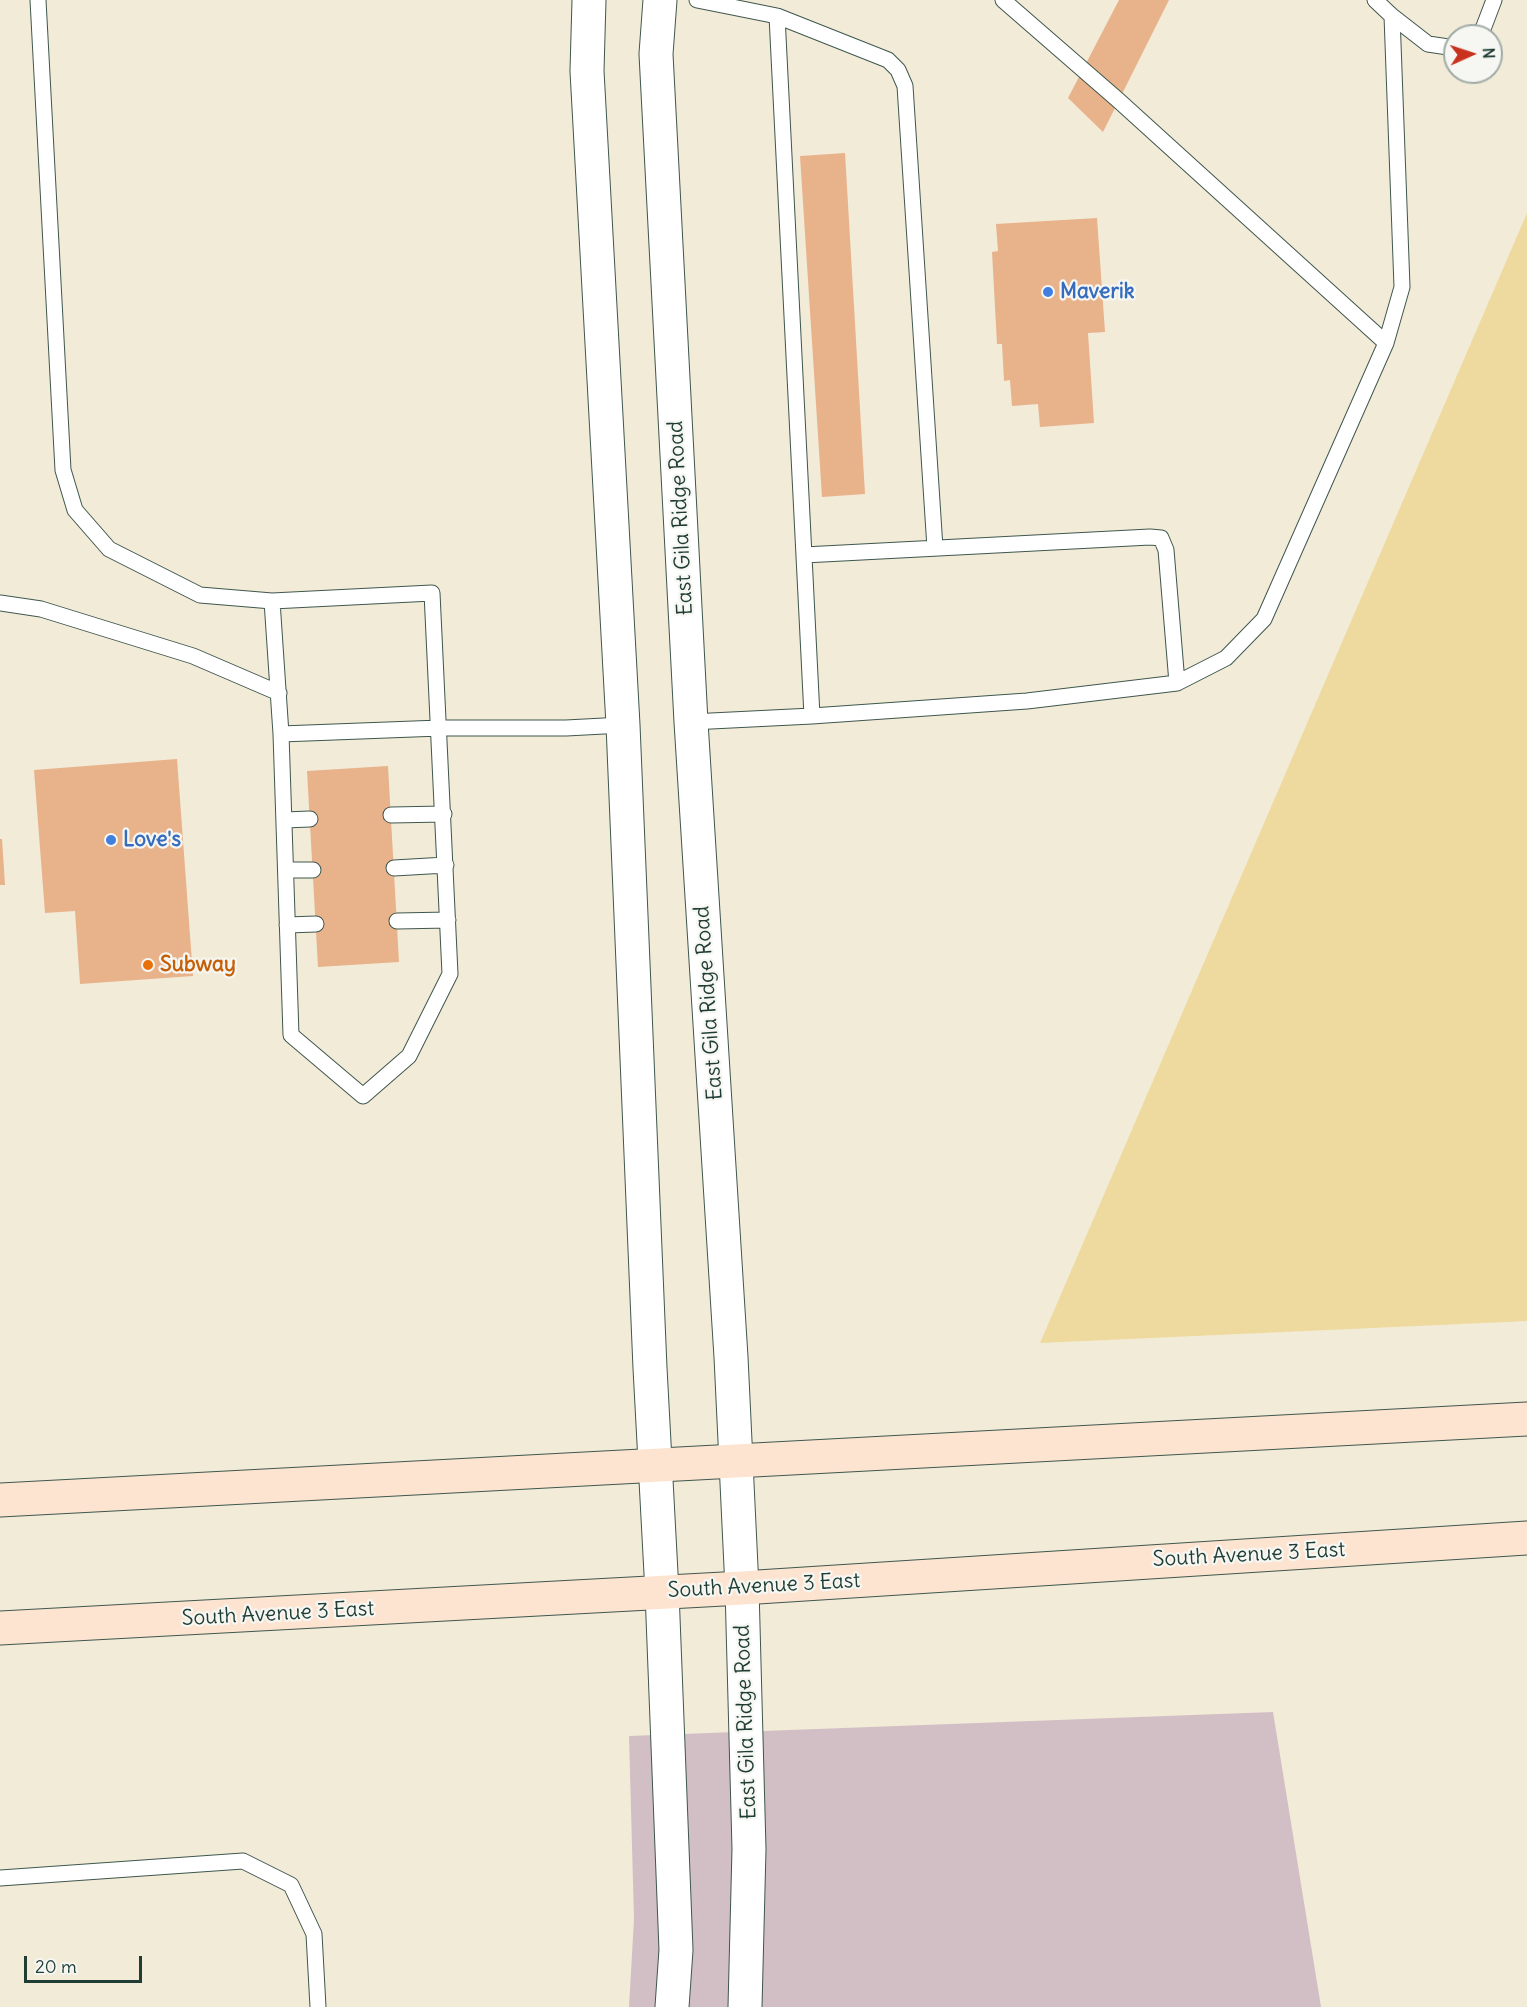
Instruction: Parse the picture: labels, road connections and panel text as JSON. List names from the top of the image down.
{
  "streets": {
    "main road": ["South Avenue 3 East"],
    "street": ["East Gila Ridge Road"]
  },
  "crossings": [
    ["East Gila Ridge Road", "South Avenue 3 East"]
  ],
  "places": ["Maverik", "Love's", "Subway"],
  "scale_bar": "20 m",
  "north": "right"
}
